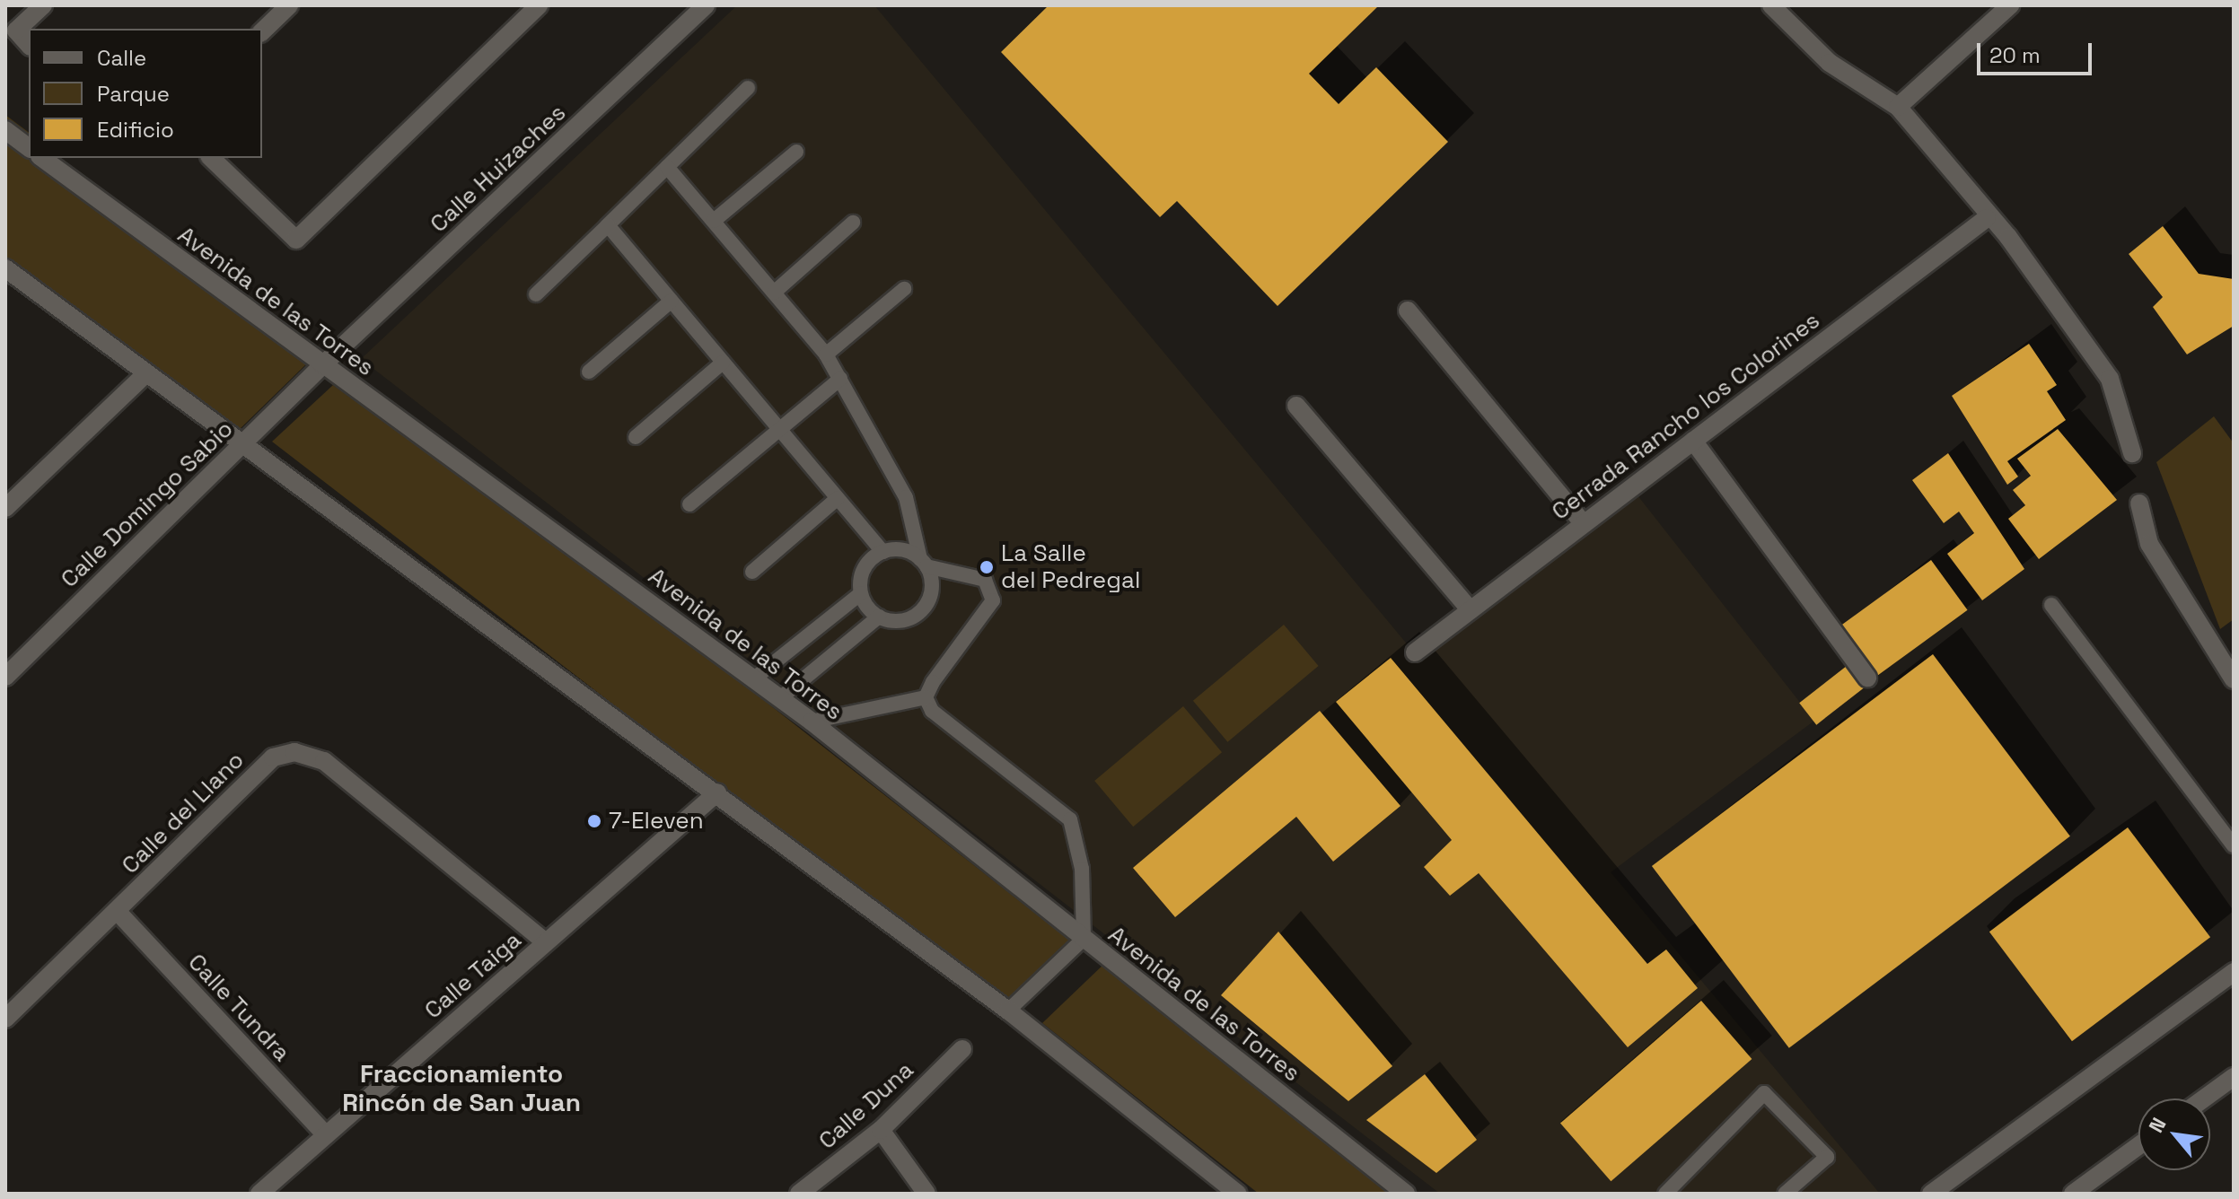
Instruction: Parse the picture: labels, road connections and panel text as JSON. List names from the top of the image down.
{
  "streets": {
    "street": [
      "Calle Huizaches",
      "Avenida de las Torres",
      "Cerrada Rancho los Colorines",
      "Calle Domingo Sabio",
      "Calle del Llano",
      "Calle Taiga",
      "Calle Tundra",
      "Calle Duna"
    ]
  },
  "crossings": [
    ["Calle Huizaches", "Avenida de las Torres"],
    ["Calle Huizaches", "Calle Domingo Sabio"],
    ["Avenida de las Torres", "Calle Domingo Sabio"],
    ["Calle del Llano", "Calle Taiga"],
    ["Calle del Llano", "Calle Tundra"],
    ["Calle Taiga", "Calle Tundra"]
  ],
  "districts": ["Fraccionamiento Rincón de San Juan"],
  "places": ["La Salle del Pedregal", "7-Eleven"],
  "legend": ["Calle", "Parque", "Edificio"],
  "scale_bar": "20 m",
  "north": "top left"
}
